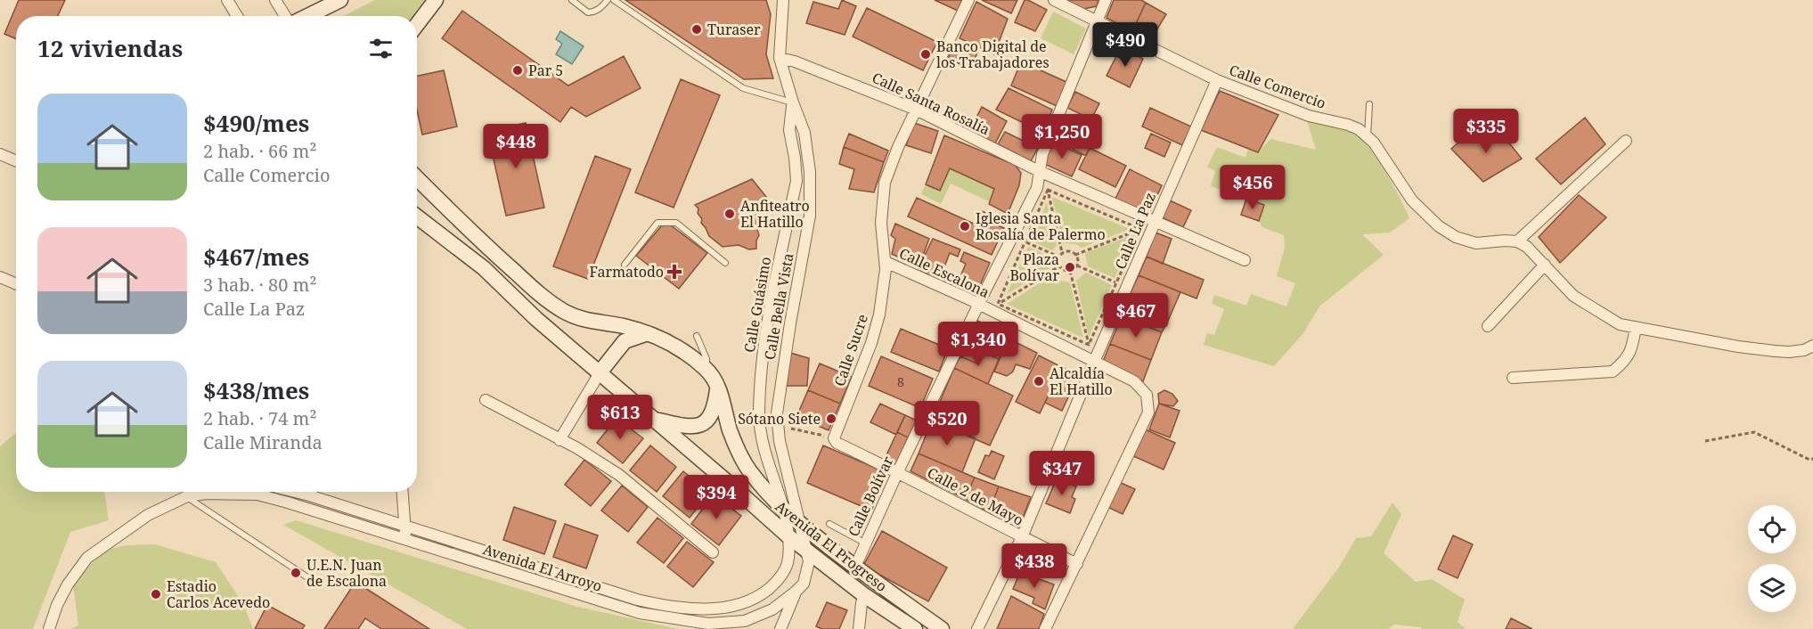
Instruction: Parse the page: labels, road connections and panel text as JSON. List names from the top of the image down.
{
  "streets": {
    "street": [
      "Calle Comercio",
      "Calle Santa Rosalía",
      "Calle La Paz",
      "Calle Escalona",
      "Calle Guásimo",
      "Calle Bella Vista",
      "Calle Sucre",
      "Calle Bolívar",
      "Calle 2 de Mayo",
      "Avenida El Progreso",
      "Avenida El Arroyo"
    ]
  },
  "crossings": [
    ["Calle Comercio", "Calle La Paz"],
    ["Calle Comercio", "Calle Bolívar"],
    ["Calle Santa Rosalía", "Calle La Paz"],
    ["Calle Santa Rosalía", "Calle Bella Vista"],
    ["Calle Santa Rosalía", "Calle Sucre"],
    ["Calle Santa Rosalía", "Calle Bolívar"],
    ["Calle La Paz", "Calle Escalona"],
    ["Calle La Paz", "Calle 2 de Mayo"],
    ["Calle Escalona", "Calle Sucre"],
    ["Calle Escalona", "Calle Bolívar"],
    ["Calle Escalona", "Calle 2 de Mayo"],
    ["Calle Guásimo", "Calle Bella Vista"],
    ["Calle Guásimo", "Avenida El Progreso"],
    ["Calle Guásimo", "Avenida El Arroyo"],
    ["Calle Bella Vista", "Avenida El Progreso"],
    ["Calle Bella Vista", "Avenida El Arroyo"],
    ["Calle Sucre", "Calle 2 de Mayo"],
    ["Calle Bolívar", "Calle 2 de Mayo"],
    ["Calle Bolívar", "Avenida El Progreso"],
    ["Avenida El Progreso", "Avenida El Arroyo"]
  ],
  "places": {
    "other": [
      "Turaser",
      "Banco Digital de los Trabajadores",
      "Par 5",
      "Anfiteatro El Hatillo",
      "Iglesia Santa Rosalía de Palermo",
      "Plaza Bolívar",
      "Alcaldía El Hatillo",
      "Sótano Siete",
      "U.E.N. Juan de Escalona",
      "Estadio Carlos Acevedo"
    ],
    "health": ["Farmatodo"]
  },
  "house_numbers": ["8"],
  "page": {
    "heading": "12 viviendas",
    "price": [
      "$490",
      "$335",
      "$1,250",
      "$448",
      "$456",
      "$467",
      "$1,340",
      "$613",
      "$520",
      "$347",
      "$394",
      "$438"
    ],
    "list": [
      {
        "name": "$490/mes",
        "note": "2 hab. · 66 m² · Calle Comercio"
      },
      {
        "name": "$467/mes",
        "note": "3 hab. · 80 m² · Calle La Paz"
      },
      {
        "name": "$438/mes",
        "note": "2 hab. · 74 m² · Calle Miranda"
      }
    ]
  }
}
